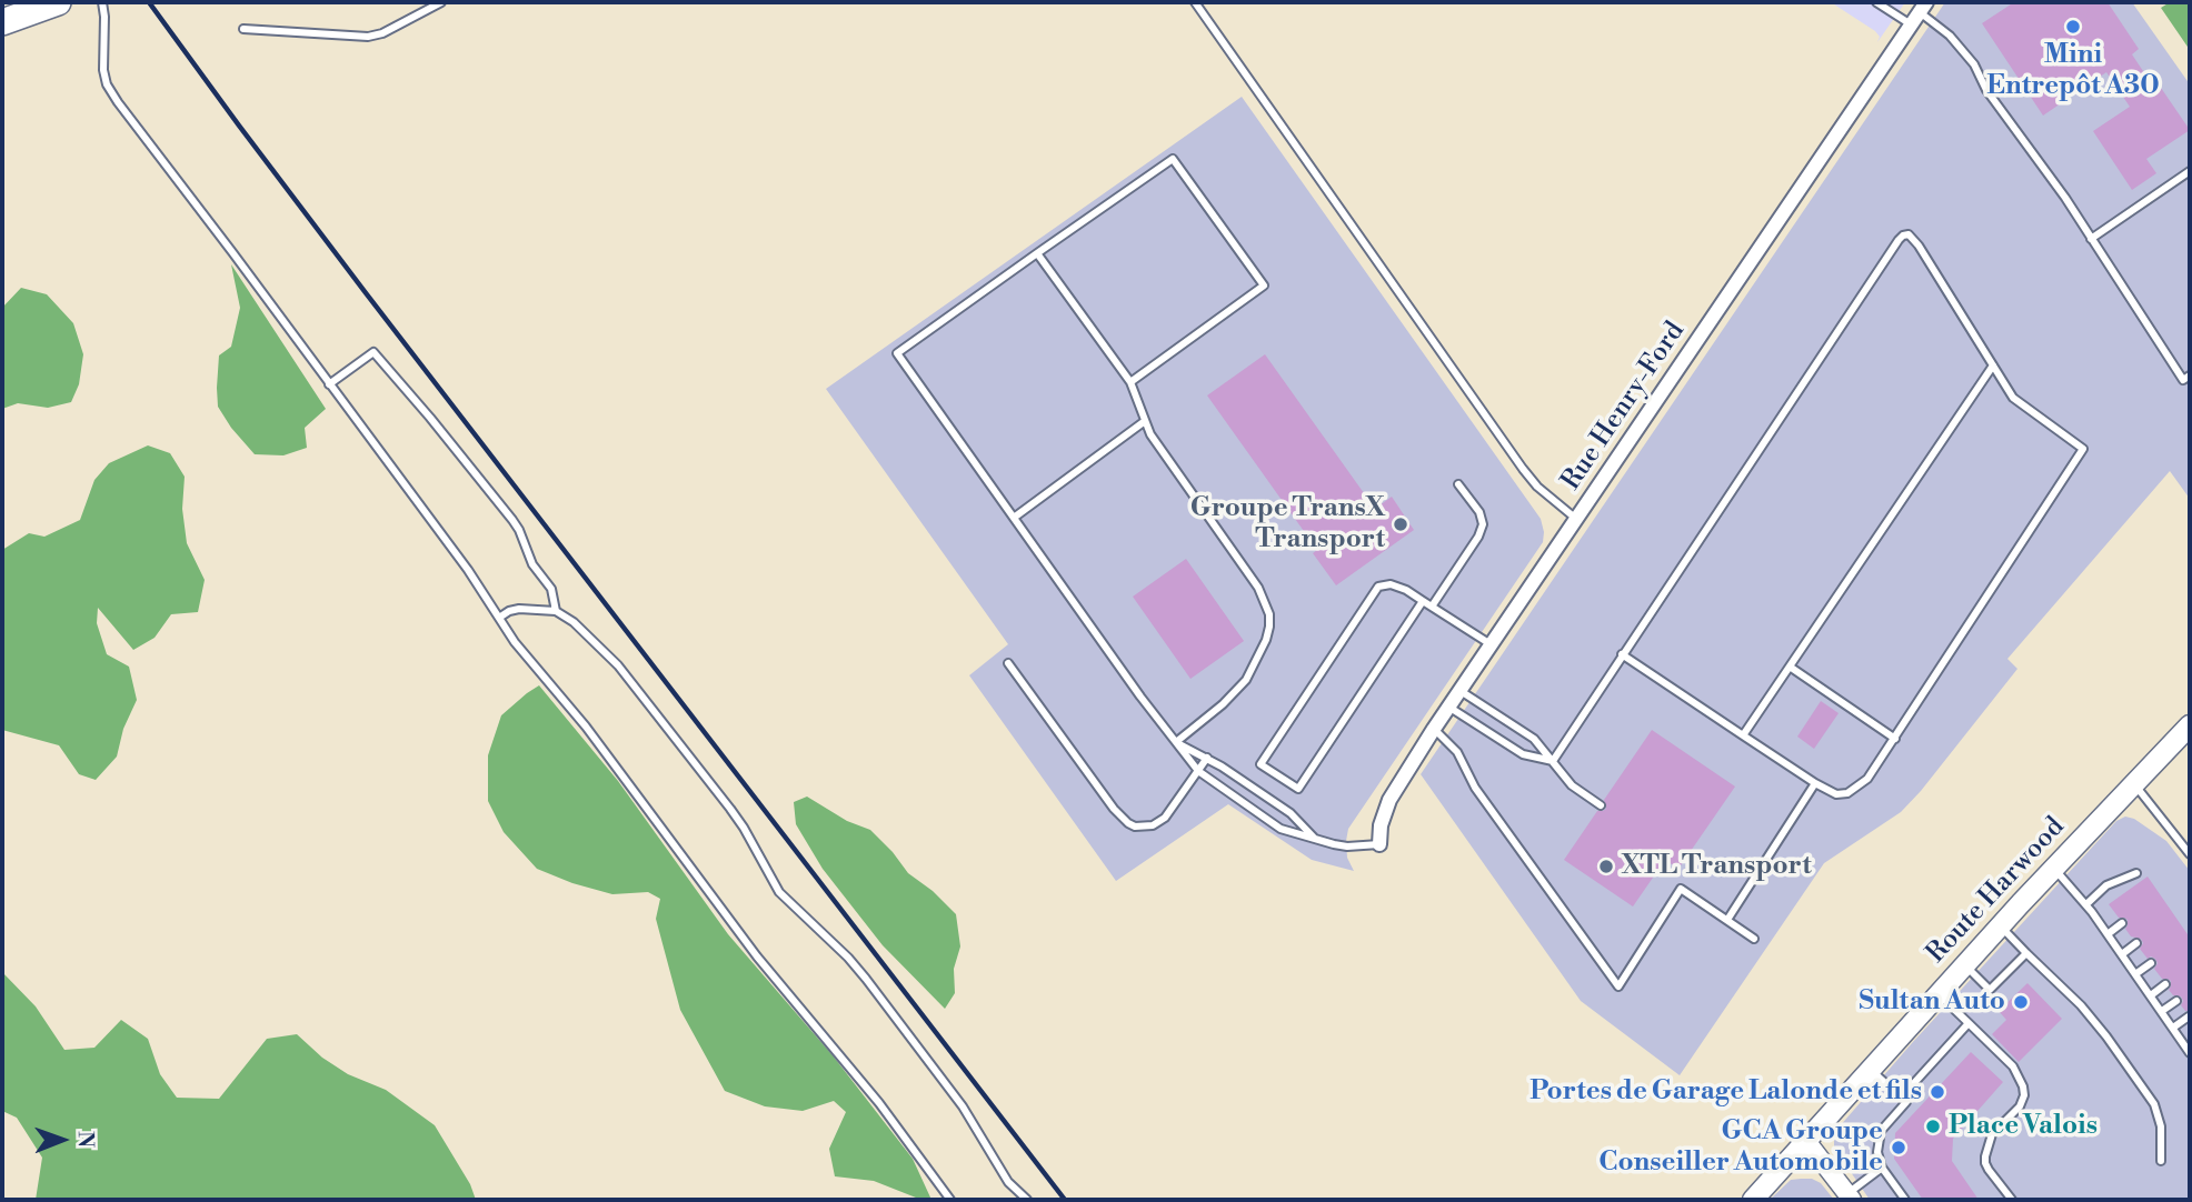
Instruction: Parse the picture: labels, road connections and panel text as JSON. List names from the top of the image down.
{
  "streets": {
    "main road": ["Route Harwood"],
    "street": ["Rue Henry-Ford"]
  },
  "places": [
    "Mini Entrepôt A30",
    "Groupe TransX Transport",
    "XTL Transport",
    "Sultan Auto",
    "Portes de Garage Lalonde et fils",
    "Place Valois",
    "GCA Groupe Conseiller Automobile"
  ],
  "north": "right"
}
